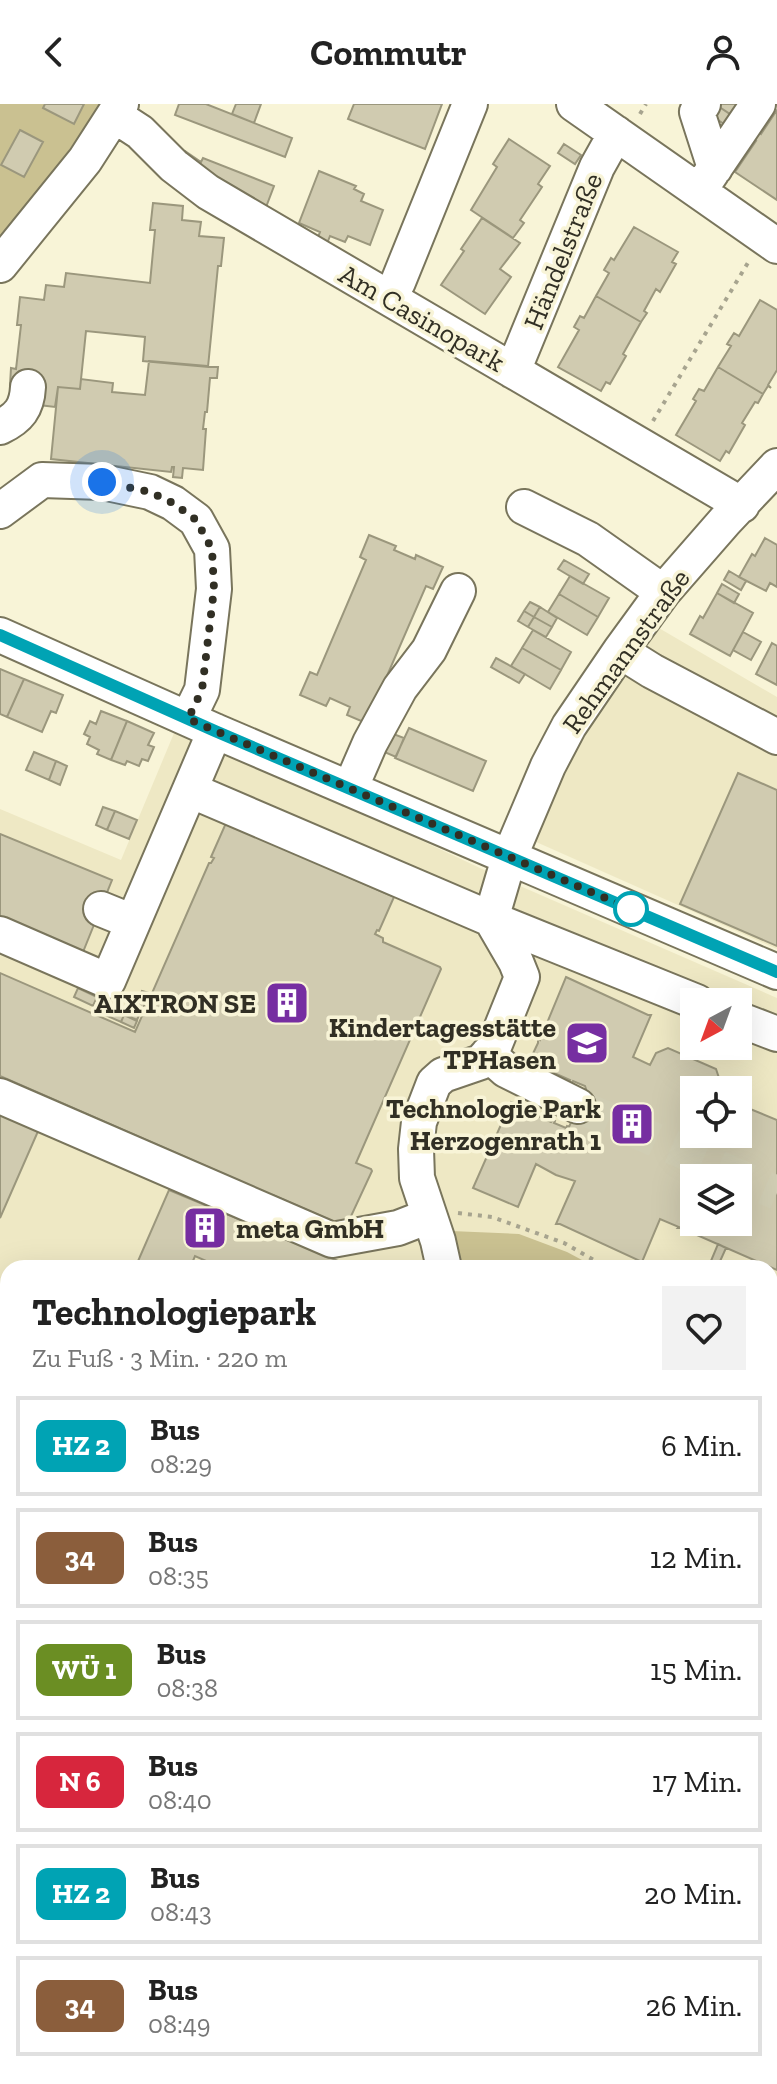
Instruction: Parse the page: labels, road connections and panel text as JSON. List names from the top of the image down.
{
  "streets": {
    "street": ["Händelstraße", "Am Casinopark", "Rehmannstraße"]
  },
  "crossings": [
    ["Händelstraße", "Am Casinopark"],
    ["Am Casinopark", "Rehmannstraße"]
  ],
  "places": {
    "building": ["AIXTRON SE", "Technologie Park Herzogenrath 1", "meta GmbH"],
    "school or university": ["Kindertagesstätte TPHasen"]
  },
  "north": "bottom left",
  "page": {
    "header": "Commutr",
    "heading": ["Technologiepark", "Zu Fuß · 3 Min. · 220 m"],
    "list": [
      {
        "mark": "HZ 2",
        "name": "Bus",
        "note": "08:29",
        "value": "6 Min."
      },
      {
        "mark": "34",
        "name": "Bus",
        "note": "08:35",
        "value": "12 Min."
      },
      {
        "mark": "WÜ 1",
        "name": "Bus",
        "note": "08:38",
        "value": "15 Min."
      },
      {
        "mark": "N 6",
        "name": "Bus",
        "note": "08:40",
        "value": "17 Min."
      },
      {
        "mark": "HZ 2",
        "name": "Bus",
        "note": "08:43",
        "value": "20 Min."
      },
      {
        "mark": "34",
        "name": "Bus",
        "note": "08:49",
        "value": "26 Min."
      }
    ]
  }
}
